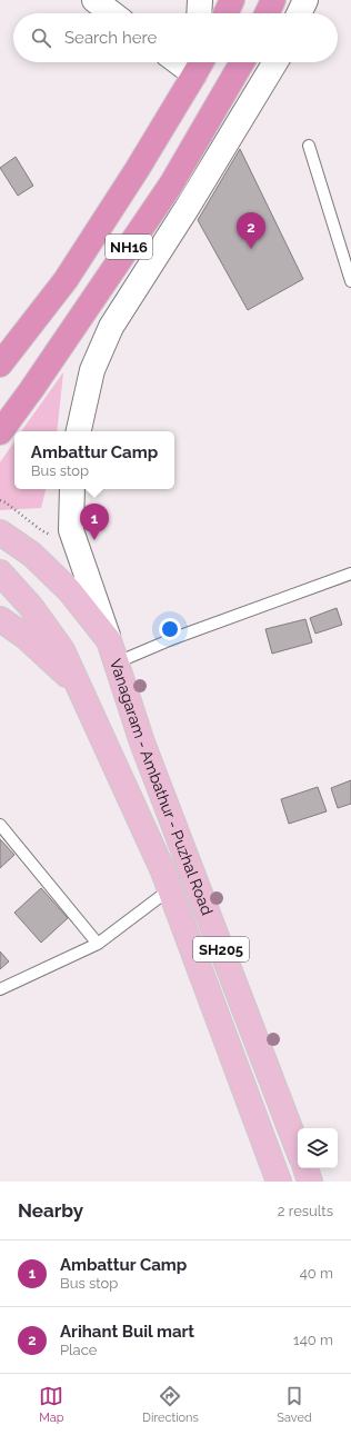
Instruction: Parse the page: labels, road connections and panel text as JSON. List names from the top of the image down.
{
  "streets": {
    "highway": ["NH16"],
    "main road": ["Vanagaram - Ambathur - Puzhal Road", "SH205"]
  },
  "page": {
    "search": "Search here",
    "pins": ["2", "1"],
    "popup": ["Ambattur Camp", "Bus stop"],
    "heading": ["Nearby", "2 results"],
    "list": [
      {
        "mark": "1",
        "name": "Ambattur Camp",
        "note": "Bus stop",
        "value": "40 m"
      },
      {
        "mark": "2",
        "name": "Arihant Buil mart",
        "note": "Place",
        "value": "140 m"
      }
    ],
    "nav": ["Map", "Directions", "Saved"]
  }
}
